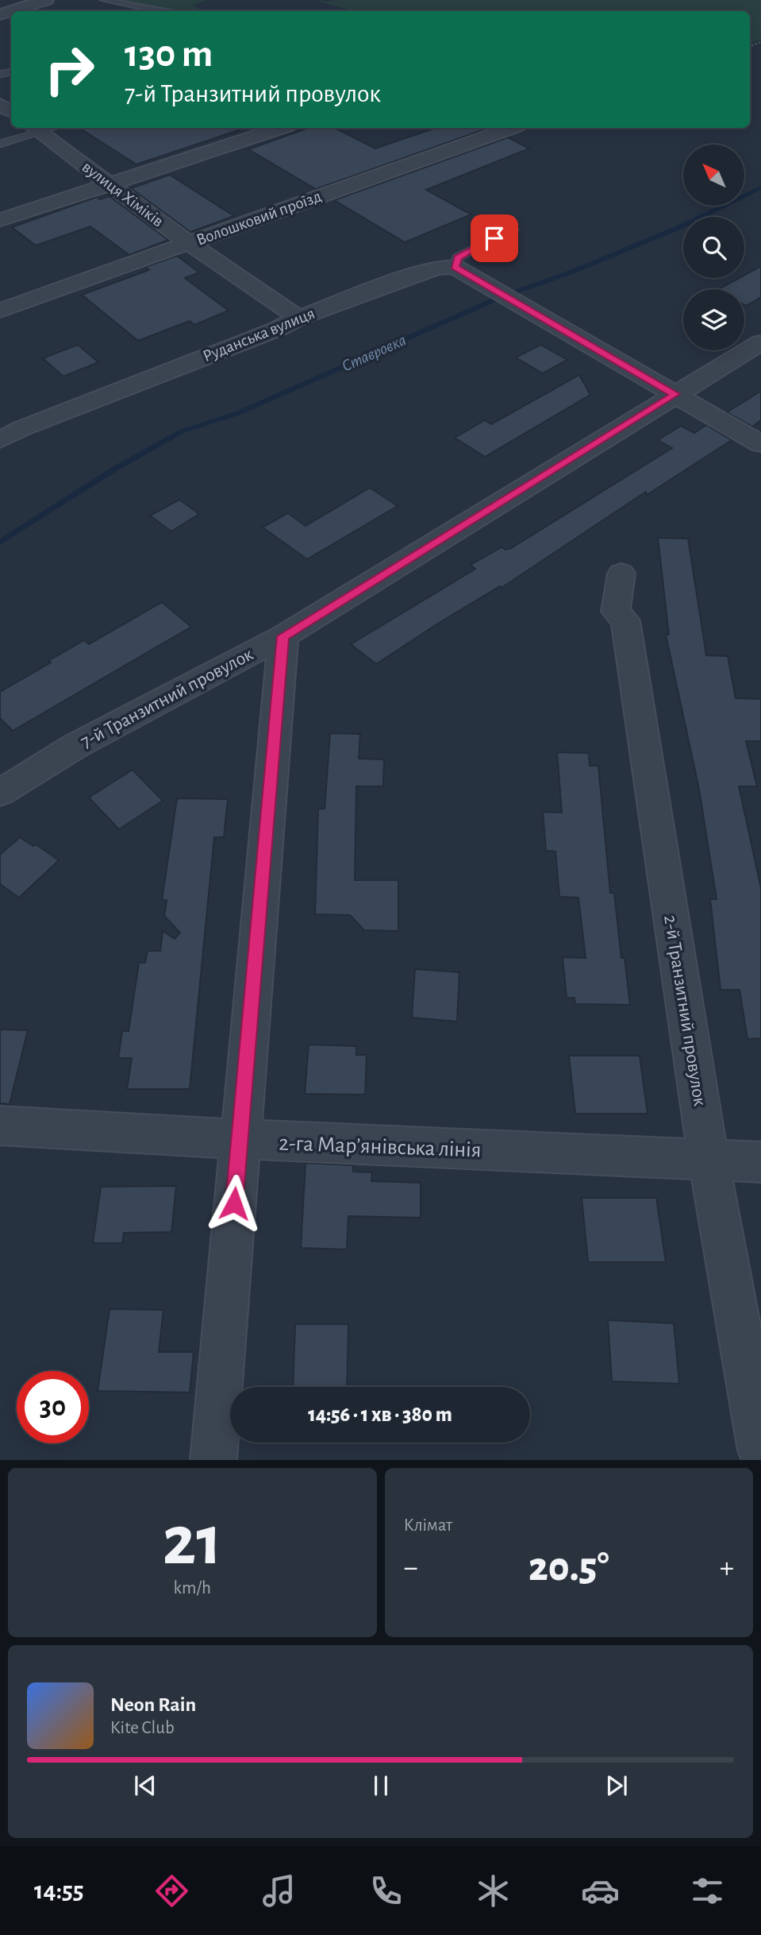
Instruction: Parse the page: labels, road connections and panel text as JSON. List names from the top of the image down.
{
  "streets": {
    "street": [
      "вулиця Хіміків",
      "Волошковий проїзд",
      "Руданська вулиця",
      "7-й Транзитний провулок",
      "2-й Транзитний провулок",
      "2-га Марʼянівська лінія"
    ]
  },
  "crossings": [
    ["вулиця Хіміків", "Волошковий проїзд"],
    ["вулиця Хіміків", "Руданська вулиця"],
    ["2-й Транзитний провулок", "2-га Марʼянівська лінія"]
  ],
  "water": ["Ставровка"],
  "north": "top left",
  "page": {
    "turn": ["130 m", "7-й Транзитний провулок"],
    "limit": "30",
    "trip": "14:56 · 1 хв · 380 m",
    "tile": [
      ["21", "km/h"],
      "Клімат"
    ],
    "heat": ["−", "20.5°", "+"],
    "song": ["Neon Rain", "Kite Club"],
    "tabs": "14:55"
  }
}
